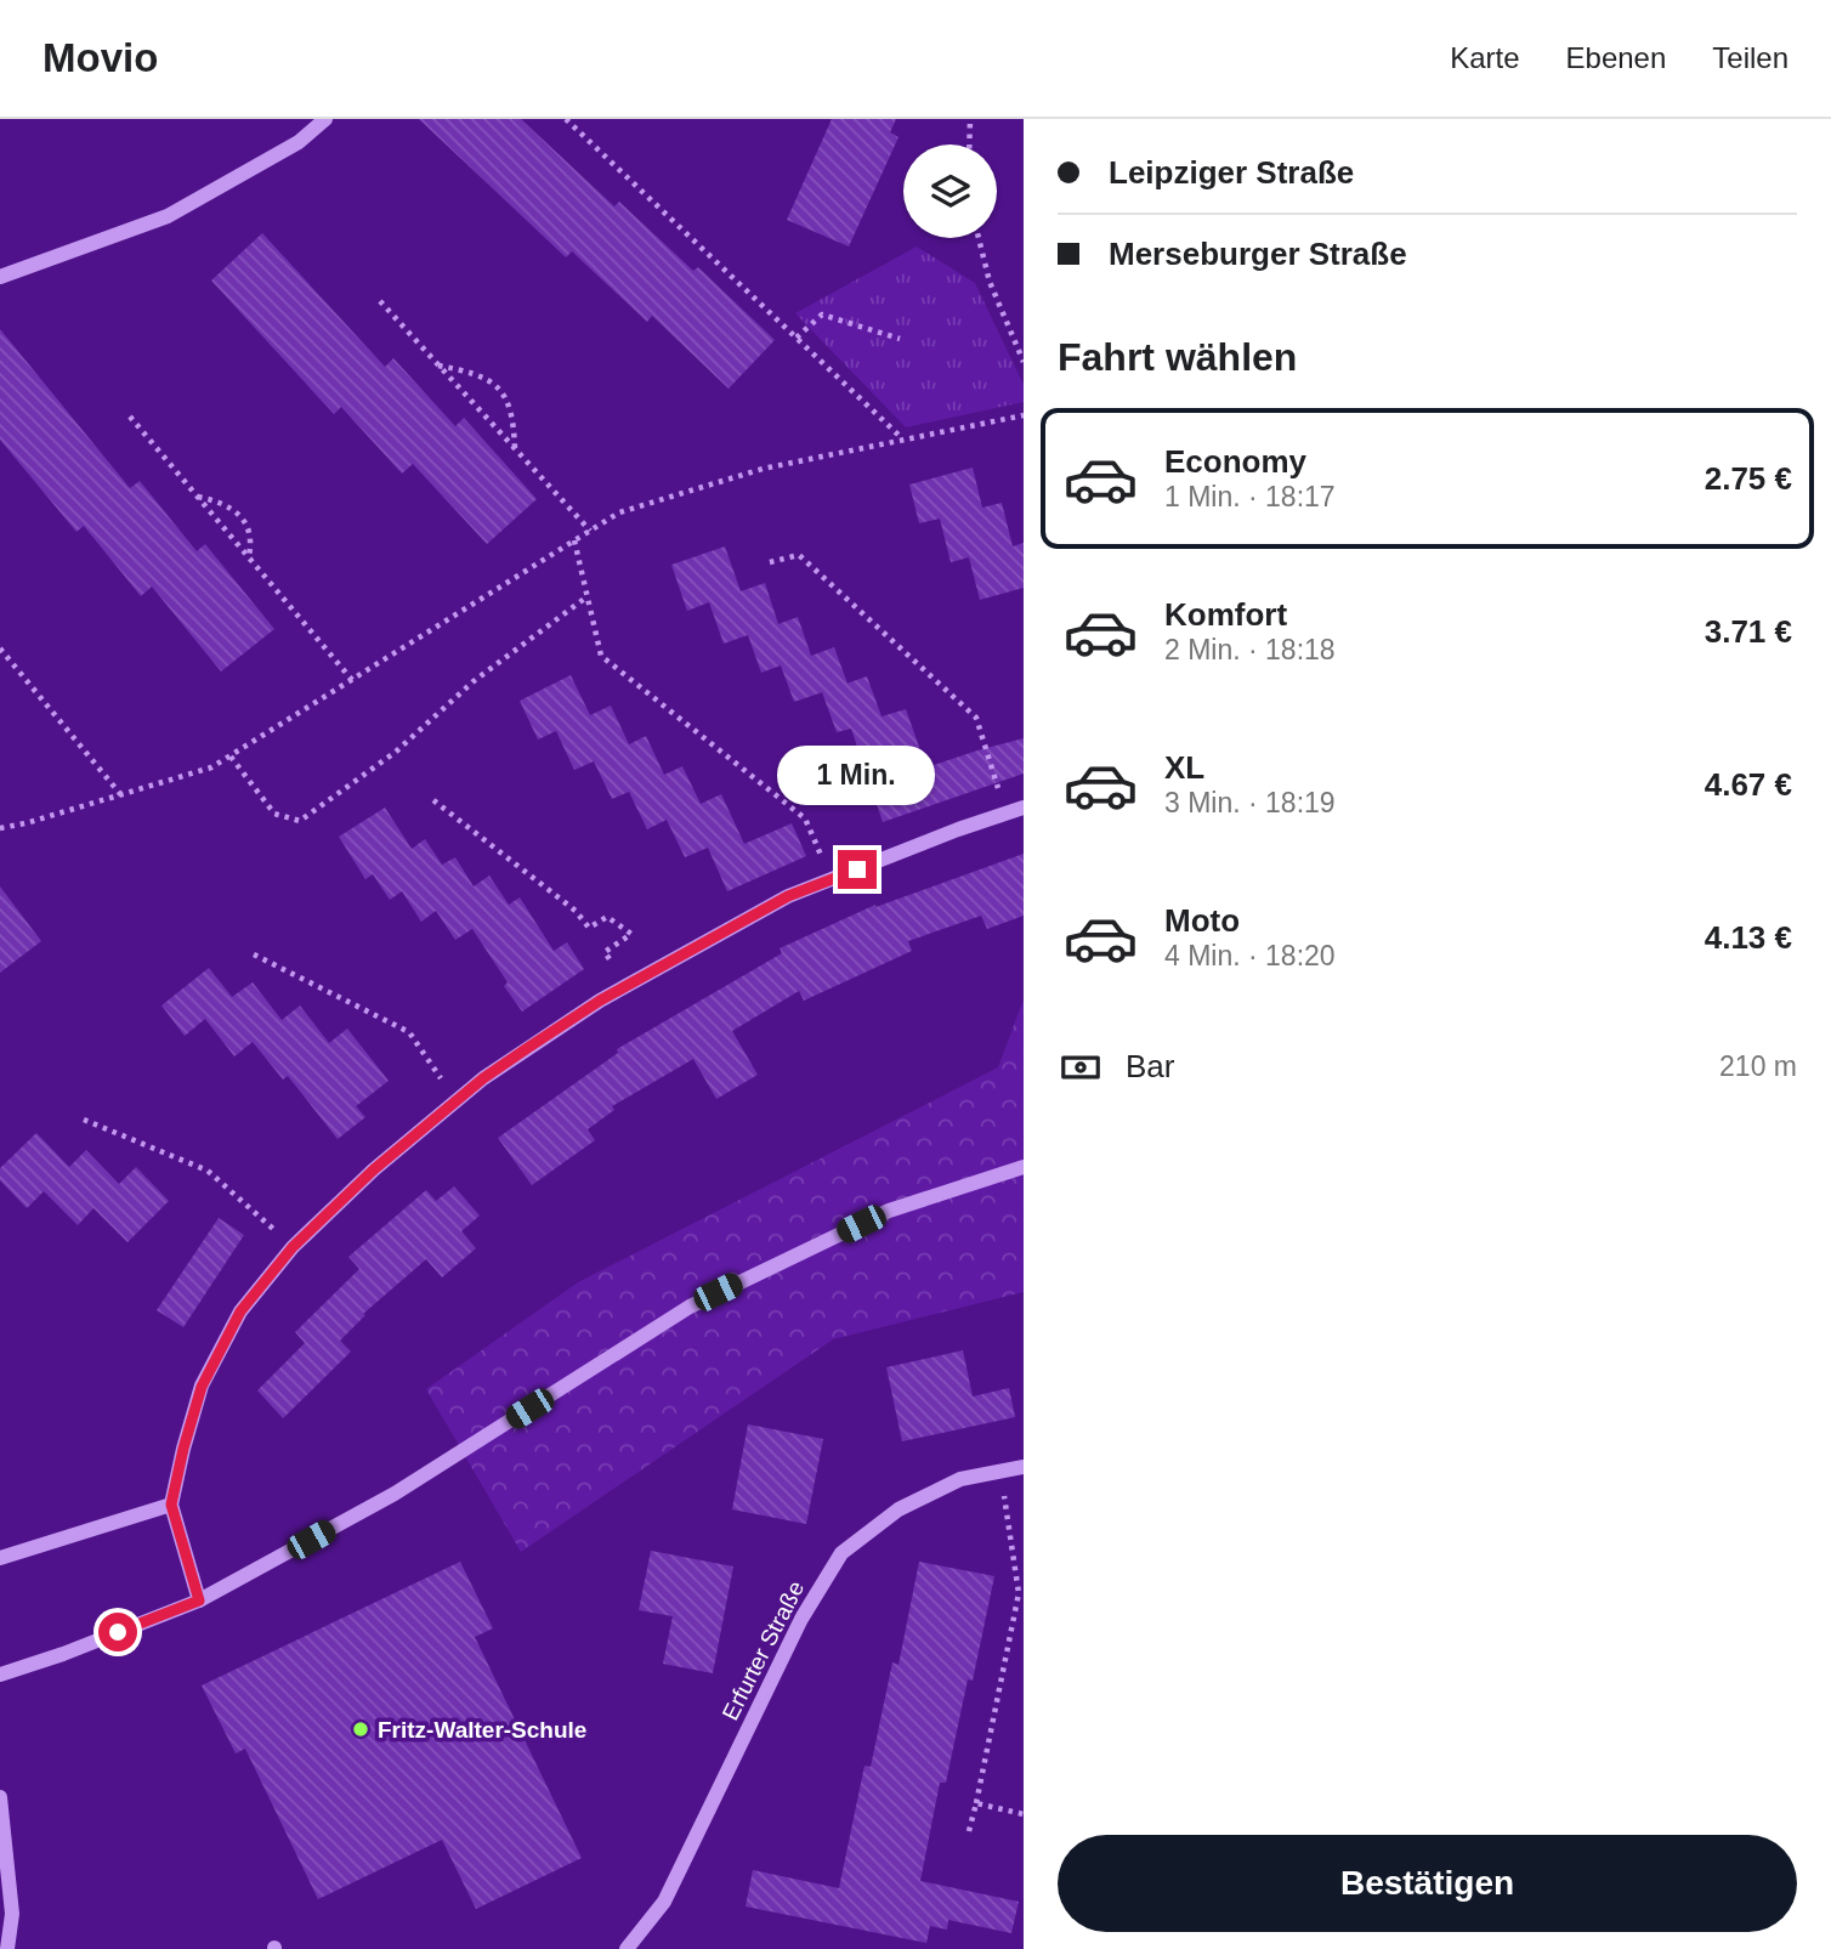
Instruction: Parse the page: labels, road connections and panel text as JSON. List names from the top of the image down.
{
  "streets": {
    "street": ["Erfurter Straße"]
  },
  "places": ["Fritz-Walter-Schule"],
  "page": {
    "header": "Movio",
    "nav": ["Karte", "Ebenen", "Teilen"],
    "banner": ["Leipziger Straße", "Merseburger Straße"],
    "heading": "Fahrt wählen",
    "list": [
      {
        "name": "Economy",
        "note": "1 Min. · 18:17",
        "value": "2.75 €"
      },
      {
        "name": "Komfort",
        "note": "2 Min. · 18:18",
        "value": "3.71 €"
      },
      {
        "name": "XL",
        "note": "3 Min. · 18:19",
        "value": "4.67 €"
      },
      {
        "name": "Moto",
        "note": "4 Min. · 18:20",
        "value": "4.13 €"
      }
    ],
    "bubble": "1 Min.",
    "pay": ["Bar", "210 m"],
    "buttons": "Bestätigen"
  }
}
